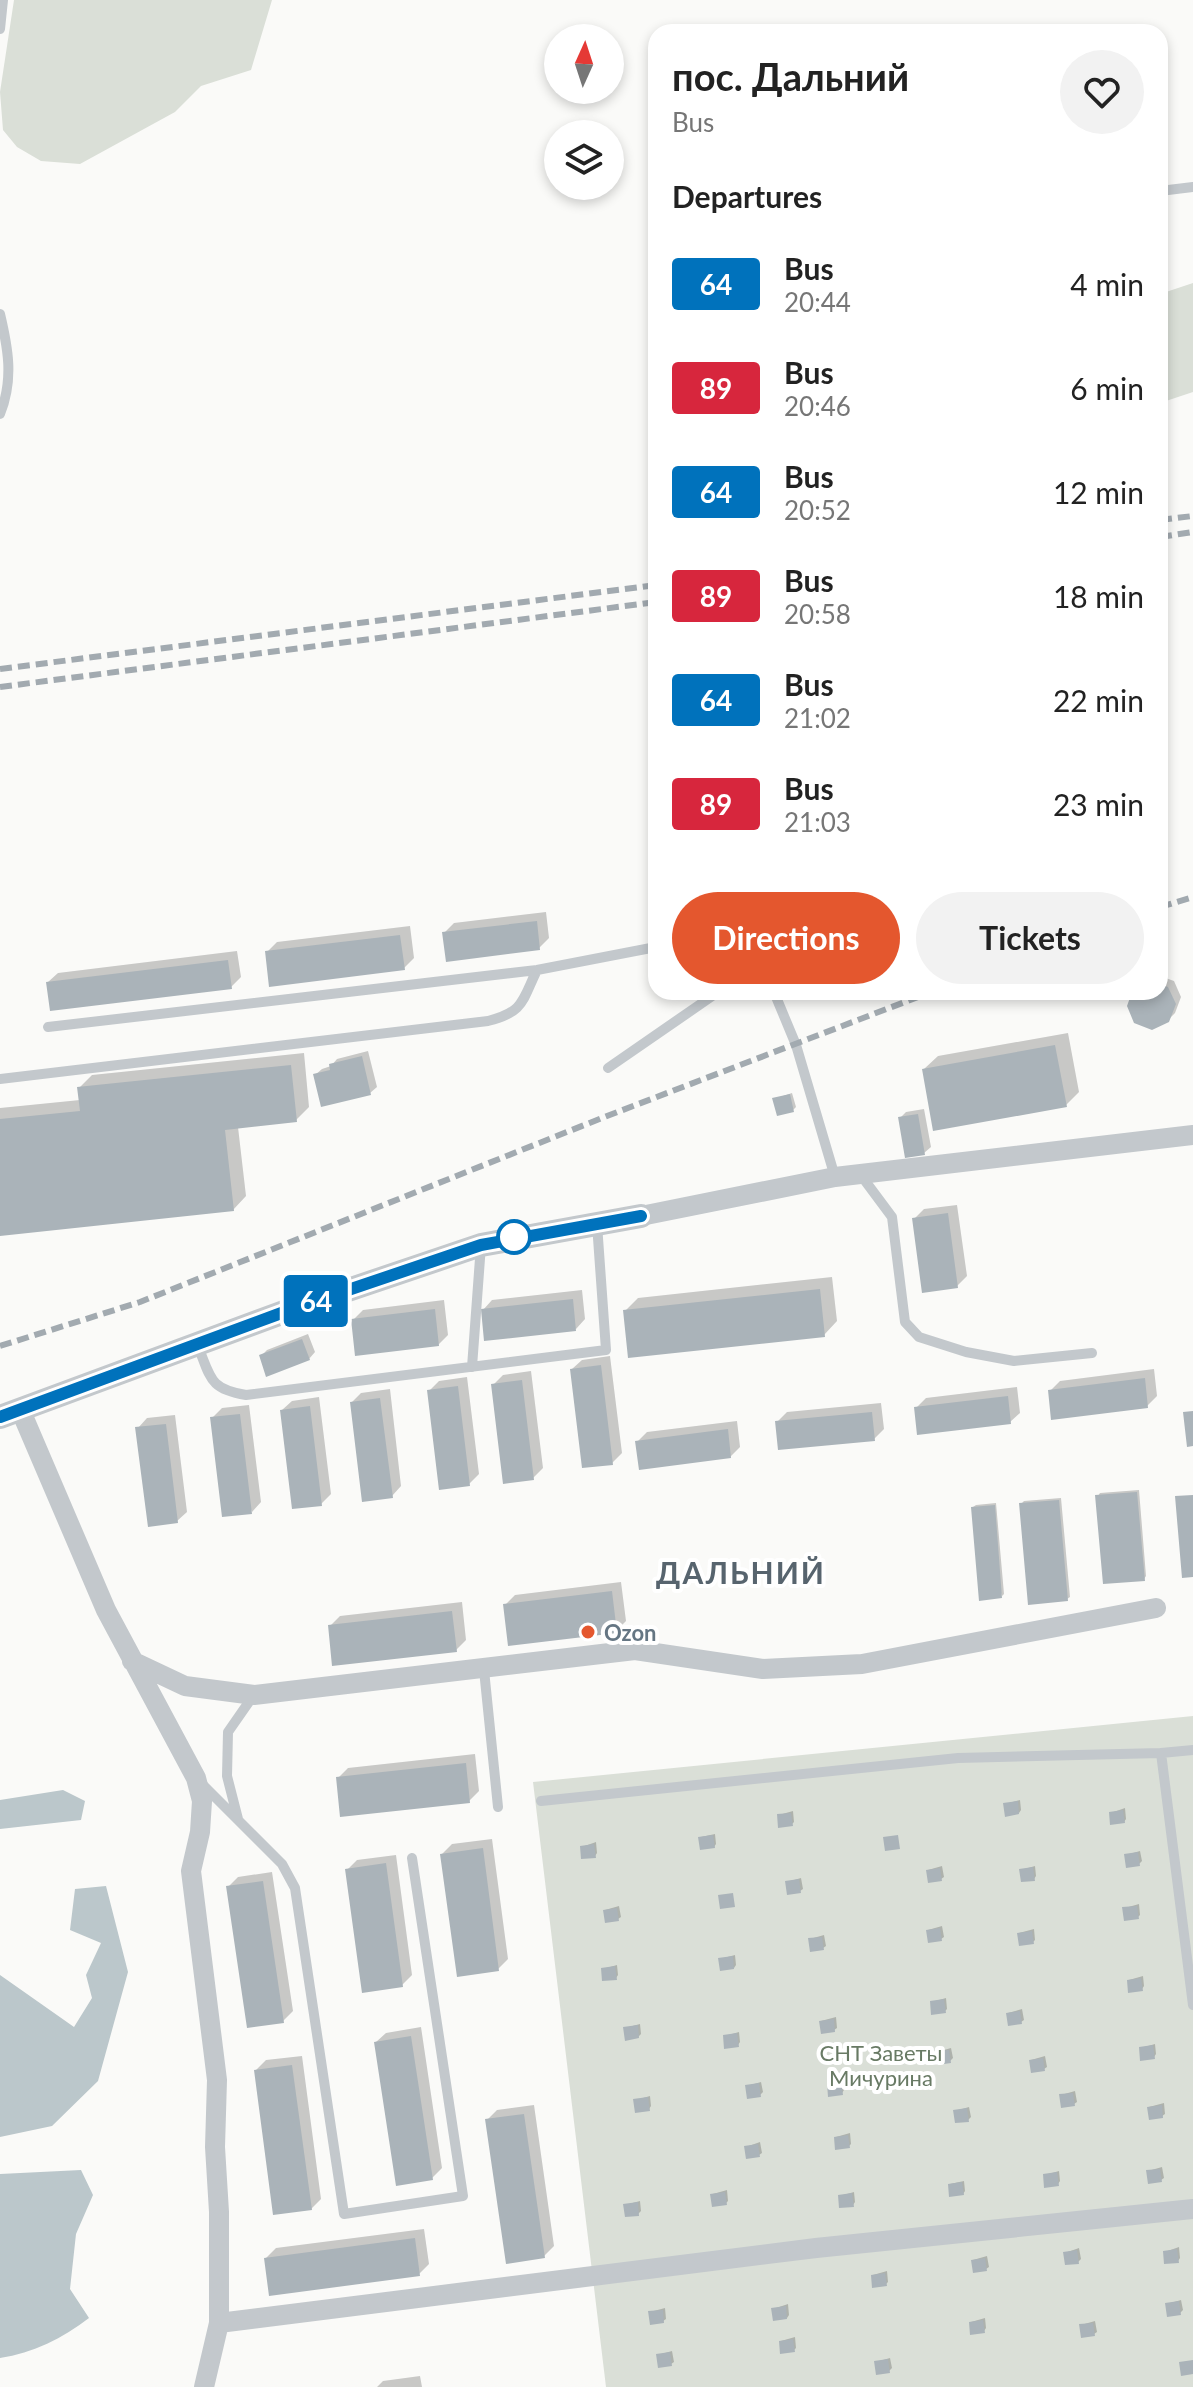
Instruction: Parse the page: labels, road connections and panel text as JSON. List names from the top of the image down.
{
  "districts": ["ДАЛЬНИЙ"],
  "parks": ["СНТ Заветы Мичурина"],
  "places": ["Ozon"],
  "lines": ["bus line 64"],
  "north": "top",
  "page": {
    "on_map": "64",
    "heading": [
      ["пос. Дальний", "Bus"],
      "Departures"
    ],
    "list": [
      {
        "mark": "64",
        "name": "Bus",
        "note": "20:44",
        "value": "4 min"
      },
      {
        "mark": "89",
        "name": "Bus",
        "note": "20:46",
        "value": "6 min"
      },
      {
        "mark": "64",
        "name": "Bus",
        "note": "20:52",
        "value": "12 min"
      },
      {
        "mark": "89",
        "name": "Bus",
        "note": "20:58",
        "value": "18 min"
      },
      {
        "mark": "64",
        "name": "Bus",
        "note": "21:02",
        "value": "22 min"
      },
      {
        "mark": "89",
        "name": "Bus",
        "note": "21:03",
        "value": "23 min"
      }
    ],
    "buttons": ["Directions", "Tickets"]
  }
}
